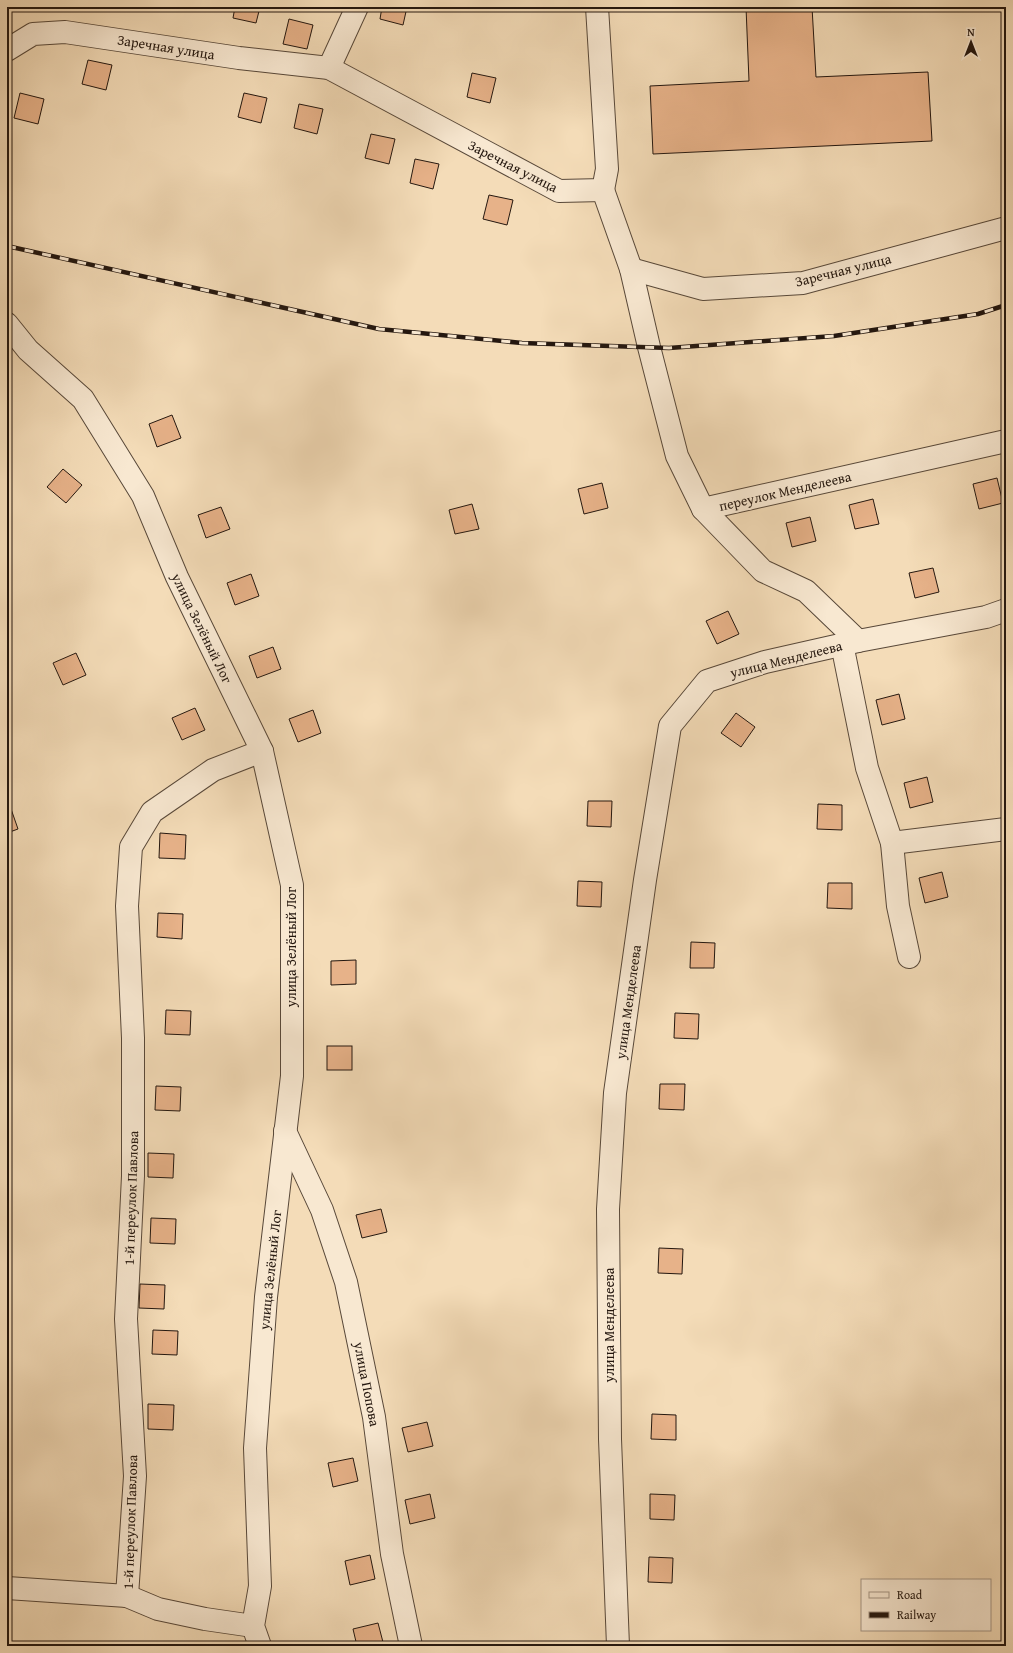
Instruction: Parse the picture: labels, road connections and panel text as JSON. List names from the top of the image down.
{
  "streets": {
    "street": [
      "Заречная улица",
      "переулок Менделеева",
      "улица Зелёный Лог",
      "улица Менделеева",
      "1-й переулок Павлова",
      "улица Попова"
    ]
  },
  "crossings": [
    ["Заречная улица", "переулок Менделеева"],
    ["улица Зелёный Лог", "1-й переулок Павлова"],
    ["улица Зелёный Лог", "улица Попова"]
  ],
  "legend": ["Road", "Railway"],
  "north": "top"
}
